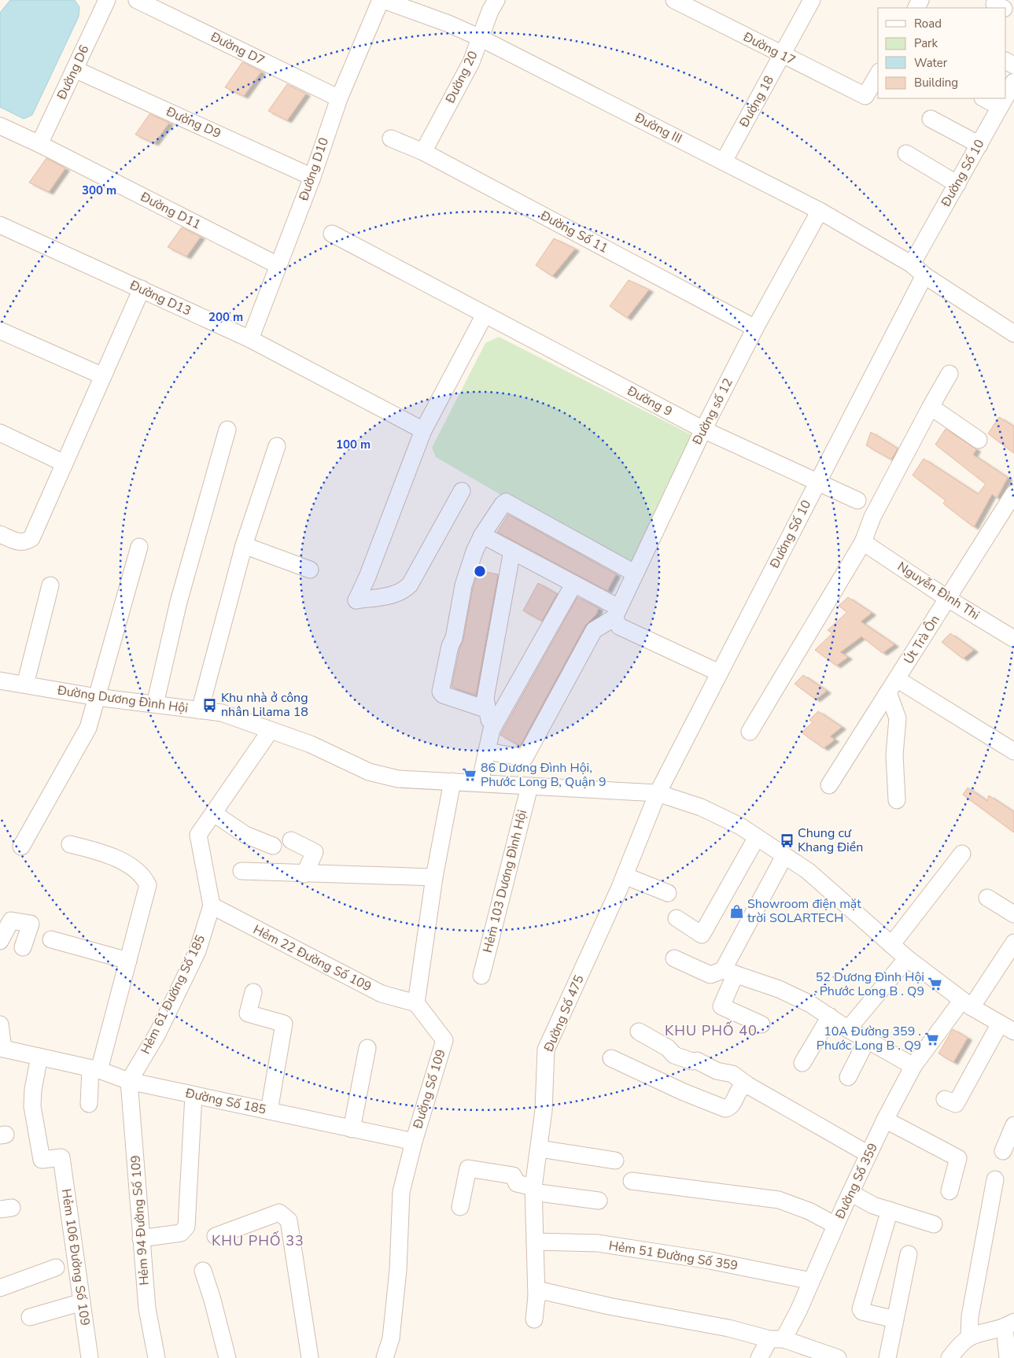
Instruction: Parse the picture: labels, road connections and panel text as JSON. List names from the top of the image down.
{
  "streets": {
    "street": [
      "Đường D7",
      "Đường 17",
      "Đường D6",
      "Đường 20",
      "Đường 18",
      "Đường D9",
      "Đường III",
      "Đường D10",
      "Đường Số 10",
      "Đường D11",
      "Đường Số 11",
      "Đường D13",
      "Đường 9",
      "Đường số 12",
      "Nguyễn Đình Thi",
      "Út Trà Ôn",
      "Đường Dương Đình Hội",
      "Hẻm 103 Dương Đình Hội",
      "Hẻm 22 Đường Số 109",
      "Hẻm 61 Đường Số 185",
      "Đường Số 475",
      "Đường Số 109",
      "Đường Số 185",
      "Đường Số 359",
      "Hẻm 94 Đường Số 109",
      "Hẻm 51 Đường Số 359",
      "Hẻm 106 Đường Số 109"
    ]
  },
  "crossings": [
    ["Đường D7", "Đường D10"],
    ["Đường 17", "Đường 18"],
    ["Đường D6", "Đường D9"],
    ["Đường D6", "Đường D11"],
    ["Đường 20", "Đường III"],
    ["Đường 20", "Đường Số 11"],
    ["Đường 18", "Đường III"],
    ["Đường D9", "Đường D10"],
    ["Đường III", "Đường D10"],
    ["Đường III", "Đường Số 10"],
    ["Đường III", "Đường số 12"],
    ["Đường D10", "Đường D11"],
    ["Đường D10", "Đường D13"],
    ["Đường Số 10", "Đường 9"],
    ["Đường Số 10", "Đường Dương Đình Hội"],
    ["Đường Số 10", "Đường Số 475"],
    ["Đường Số 11", "Đường số 12"],
    ["Đường 9", "Đường số 12"],
    ["Nguyễn Đình Thi", "Út Trà Ôn"],
    ["Đường Dương Đình Hội", "Hẻm 103 Dương Đình Hội"],
    ["Đường Dương Đình Hội", "Đường Số 475"],
    ["Đường Dương Đình Hội", "Đường Số 359"],
    ["Hẻm 22 Đường Số 109", "Hẻm 61 Đường Số 185"],
    ["Hẻm 22 Đường Số 109", "Đường Số 109"],
    ["Hẻm 61 Đường Số 185", "Đường Số 185"],
    ["Hẻm 61 Đường Số 185", "Hẻm 94 Đường Số 109"],
    ["Đường Số 475", "Hẻm 51 Đường Số 359"],
    ["Đường Số 109", "Đường Số 185"],
    ["Đường Số 185", "Hẻm 94 Đường Số 109"],
    ["Đường Số 185", "Hẻm 106 Đường Số 109"],
    ["Đường Số 359", "Hẻm 51 Đường Số 359"]
  ],
  "districts": ["KHU PHỐ 40", "KHU PHỐ 33"],
  "places": {
    "bus stop": ["Khu nhà ở công nhân Lilama 18", "Chung cư Khang Điền"],
    "supermarket": ["86 Dương Đình Hội, Phước Long B, Quận 9", "52 Dương Đình Hội . Phước Long B . Q9", "10A Đường 359 . Phước Long B . Q9"],
    "shop": ["Showroom điện mặt trời SOLARTECH"]
  },
  "legend": [
    "Road",
    "Park",
    "Water",
    "Building"
  ],
  "rings": ["300 m", "200 m", "100 m"]
}
